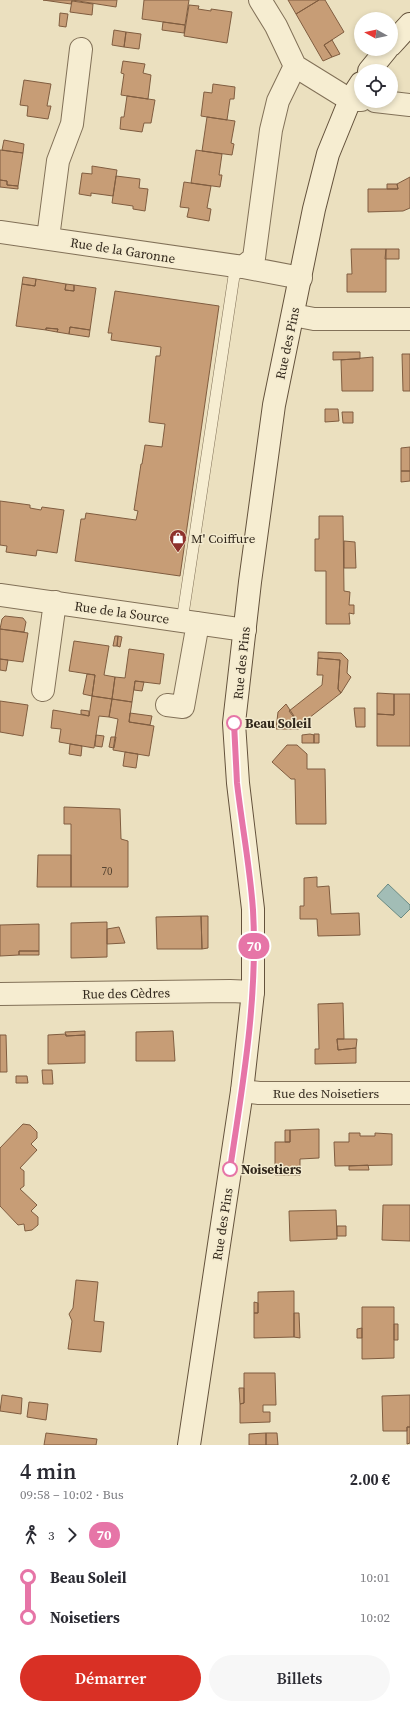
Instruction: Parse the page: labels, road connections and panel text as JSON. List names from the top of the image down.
{
  "streets": {
    "street": [
      "Rue de la Garonne",
      "Rue des Pins",
      "Rue de la Source",
      "Rue des Cèdres",
      "Rue des Noisetiers"
    ]
  },
  "crossings": [
    ["Rue de la Garonne", "Rue des Pins"],
    ["Rue des Pins", "Rue de la Source"],
    ["Rue des Pins", "Rue des Cèdres"],
    ["Rue des Pins", "Rue des Noisetiers"]
  ],
  "places": {
    "shop": ["M' Coiffure"],
    "other": ["Beau Soleil", "Noisetiers"]
  },
  "lines": ["bus line 70"],
  "house_numbers": ["70"],
  "north": "left",
  "page": {
    "on_map": "70",
    "heading": ["4 min", "09:58 – 10:02 · Bus", "2.00 €"],
    "legs": ["3", "70"],
    "list": [
      {
        "name": "Beau Soleil",
        "value": "10:01"
      },
      {
        "name": "Noisetiers",
        "value": "10:02"
      }
    ],
    "buttons": ["Démarrer", "Billets"]
  }
}
